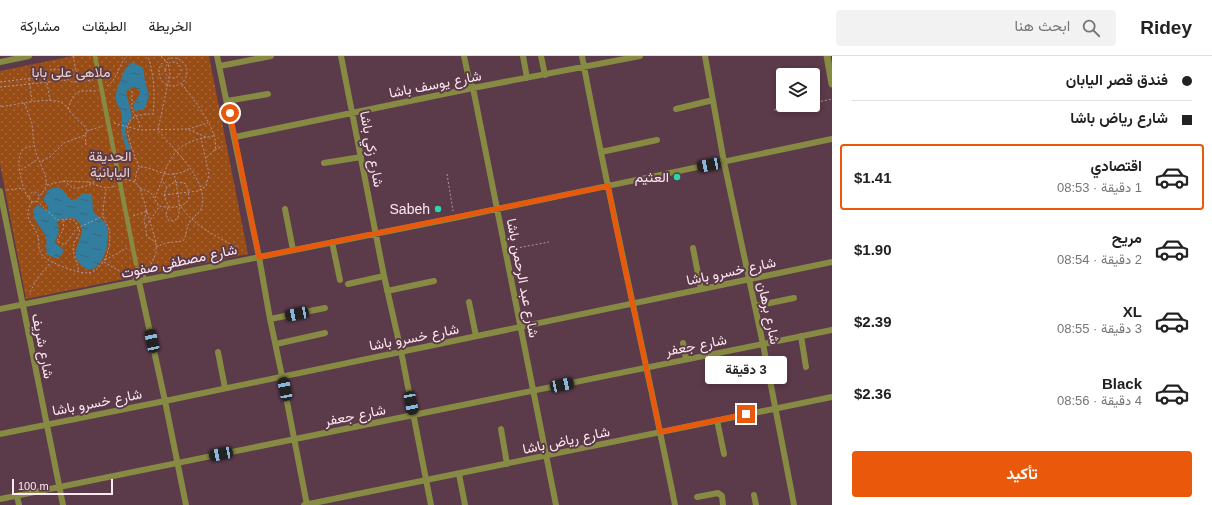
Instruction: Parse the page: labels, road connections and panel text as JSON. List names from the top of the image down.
{
  "streets": {
    "street": [
      "شارع يوسف باشا",
      "شارع زكي باشا",
      "شارع مصطفى صفوت",
      "شارع خسرو باشا",
      "شارع عبد الرحمن باشا",
      "شارع برهان",
      "شارع جعفر",
      "شارع شريف",
      "شارع رياض باشا"
    ]
  },
  "crossings": [
    ["شارع يوسف باشا", "شارع زكي باشا"],
    ["شارع يوسف باشا", "شارع عبد الرحمن باشا"],
    ["شارع زكي باشا", "شارع مصطفى صفوت"],
    ["شارع زكي باشا", "شارع خسرو باشا"],
    ["شارع زكي باشا", "شارع جعفر"],
    ["شارع زكي باشا", "شارع رياض باشا"],
    ["شارع مصطفى صفوت", "شارع عبد الرحمن باشا"],
    ["شارع مصطفى صفوت", "شارع برهان"],
    ["شارع مصطفى صفوت", "شارع شريف"],
    ["شارع خسرو باشا", "شارع عبد الرحمن باشا"],
    ["شارع خسرو باشا", "شارع برهان"],
    ["شارع خسرو باشا", "شارع شريف"],
    ["شارع عبد الرحمن باشا", "شارع جعفر"],
    ["شارع عبد الرحمن باشا", "شارع رياض باشا"],
    ["شارع برهان", "شارع جعفر"],
    ["شارع برهان", "شارع رياض باشا"],
    ["شارع جعفر", "شارع شريف"]
  ],
  "parks": ["ملاهى على بابا", "الحديقة اليابانية"],
  "places": ["العثيم", "Sabeh"],
  "scale_bar": "100 m",
  "page": {
    "header": "Ridey",
    "search": "ابحث هنا",
    "nav": ["الخريطة", "الطبقات", "مشاركة"],
    "banner": ["فندق قصر اليابان", "شارع رياض باشا"],
    "list": [
      {
        "name": "اقتصادي",
        "note": "1 دقيقة · 08:53",
        "value": "$1.41"
      },
      {
        "name": "مريح",
        "note": "2 دقيقة · 08:54",
        "value": "$1.90"
      },
      {
        "name": "XL",
        "note": "3 دقيقة · 08:55",
        "value": "$2.39"
      },
      {
        "name": "Black",
        "note": "4 دقيقة · 08:56",
        "value": "$2.36"
      }
    ],
    "bubble": "3 دقيقة",
    "buttons": "تأكيد",
    "scale": "100 m"
  }
}
